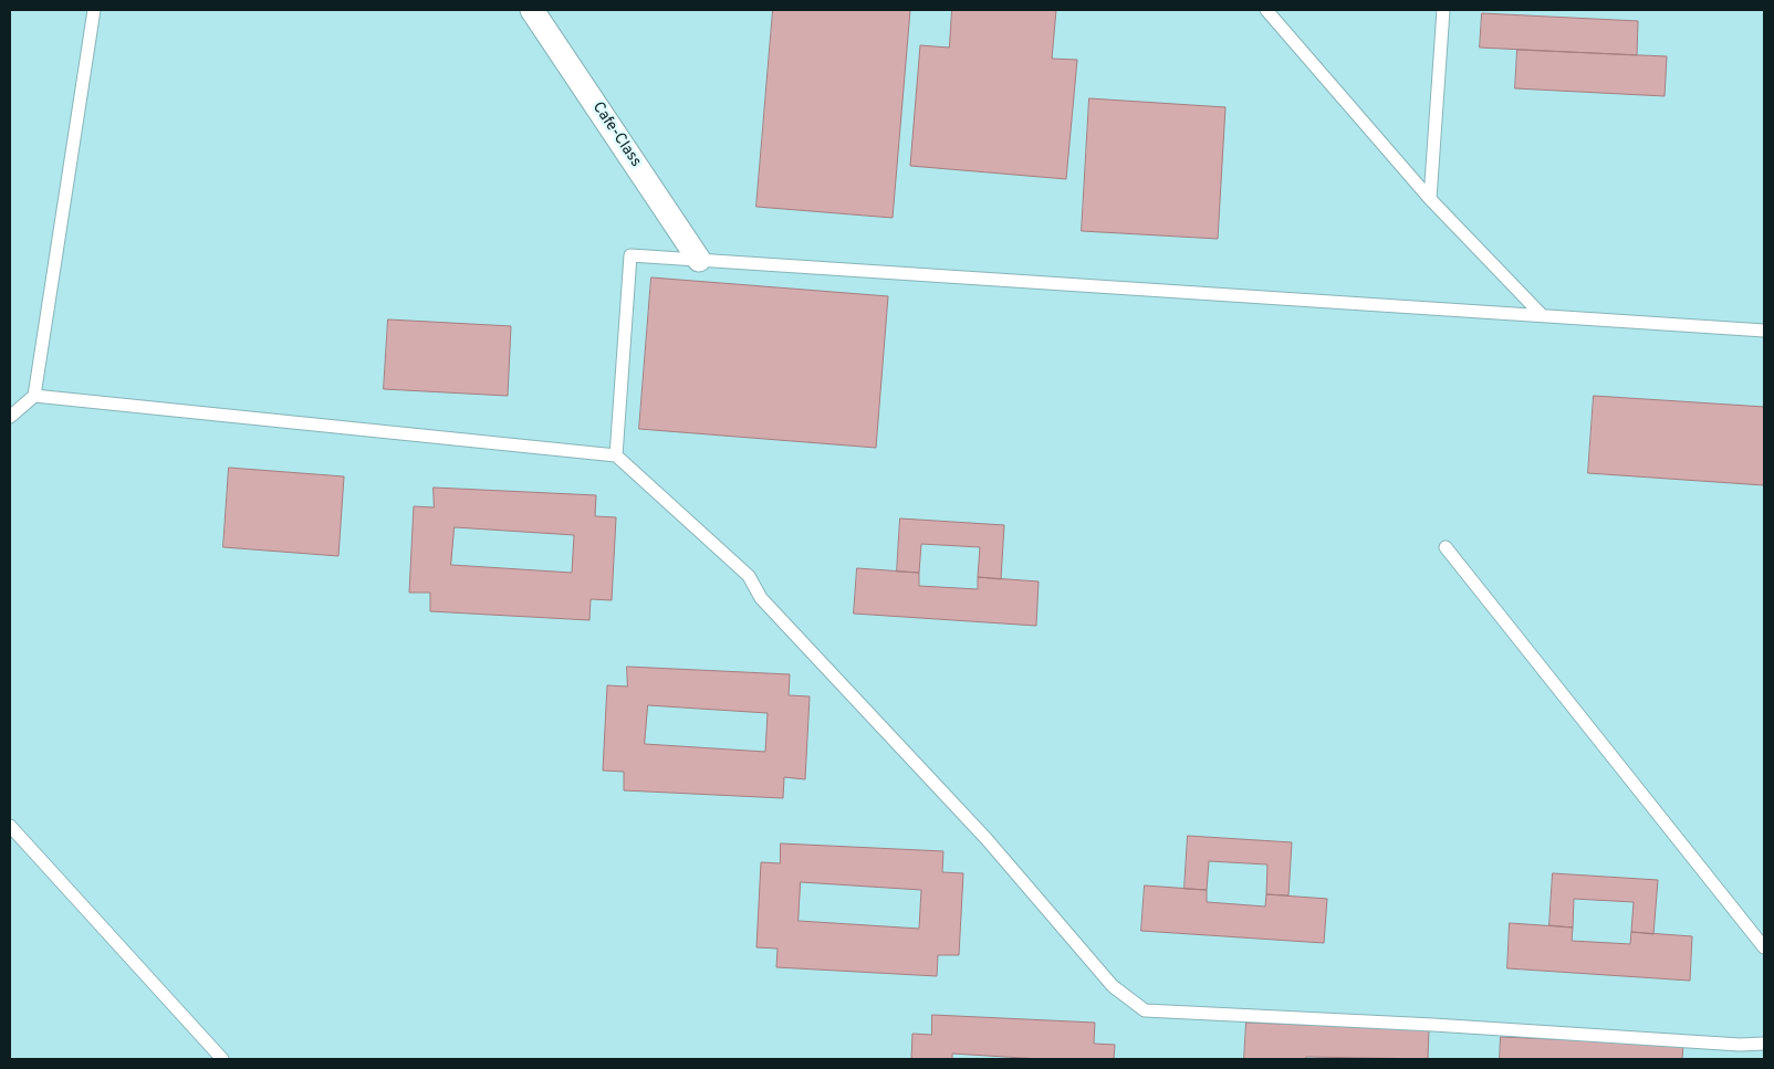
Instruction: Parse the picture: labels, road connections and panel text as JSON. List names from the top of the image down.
{
  "streets": {
    "street": ["Cafe-Class"]
  }
}
